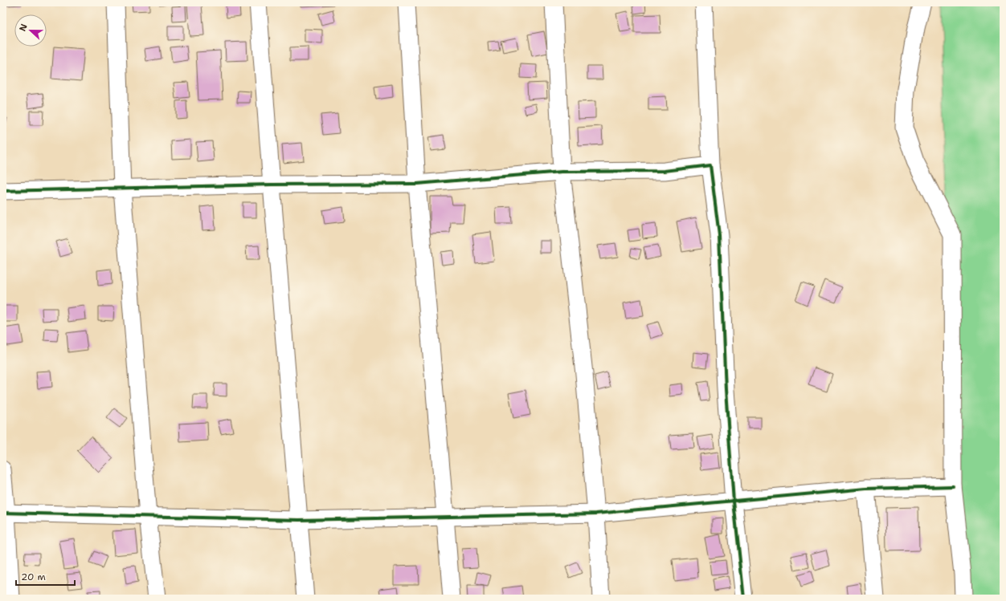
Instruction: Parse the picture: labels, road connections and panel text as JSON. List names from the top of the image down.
{
  "scale_bar": "20 m",
  "north": "left"
}
